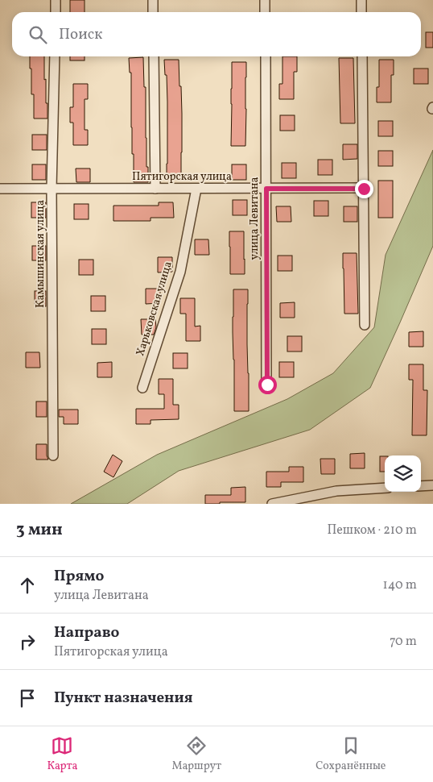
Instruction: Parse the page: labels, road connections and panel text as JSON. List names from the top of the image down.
{
  "streets": {
    "street": [
      "Пятигорская улица",
      "улица Левитана",
      "Камышинская улица",
      "Харьковская улица"
    ]
  },
  "crossings": [
    ["Пятигорская улица", "улица Левитана"],
    ["Пятигорская улица", "Камышинская улица"],
    ["Пятигорская улица", "Харьковская улица"]
  ],
  "page": {
    "search": "Поиск",
    "heading": ["3 мин", "Пешком · 210 m"],
    "list": [
      ["Прямо", "улица Левитана", "140 m"],
      ["Направо", "Пятигорская улица", "70 m"],
      "Пункт назначения"
    ],
    "nav": ["Карта", "Маршрут", "Сохранённые"]
  }
}
